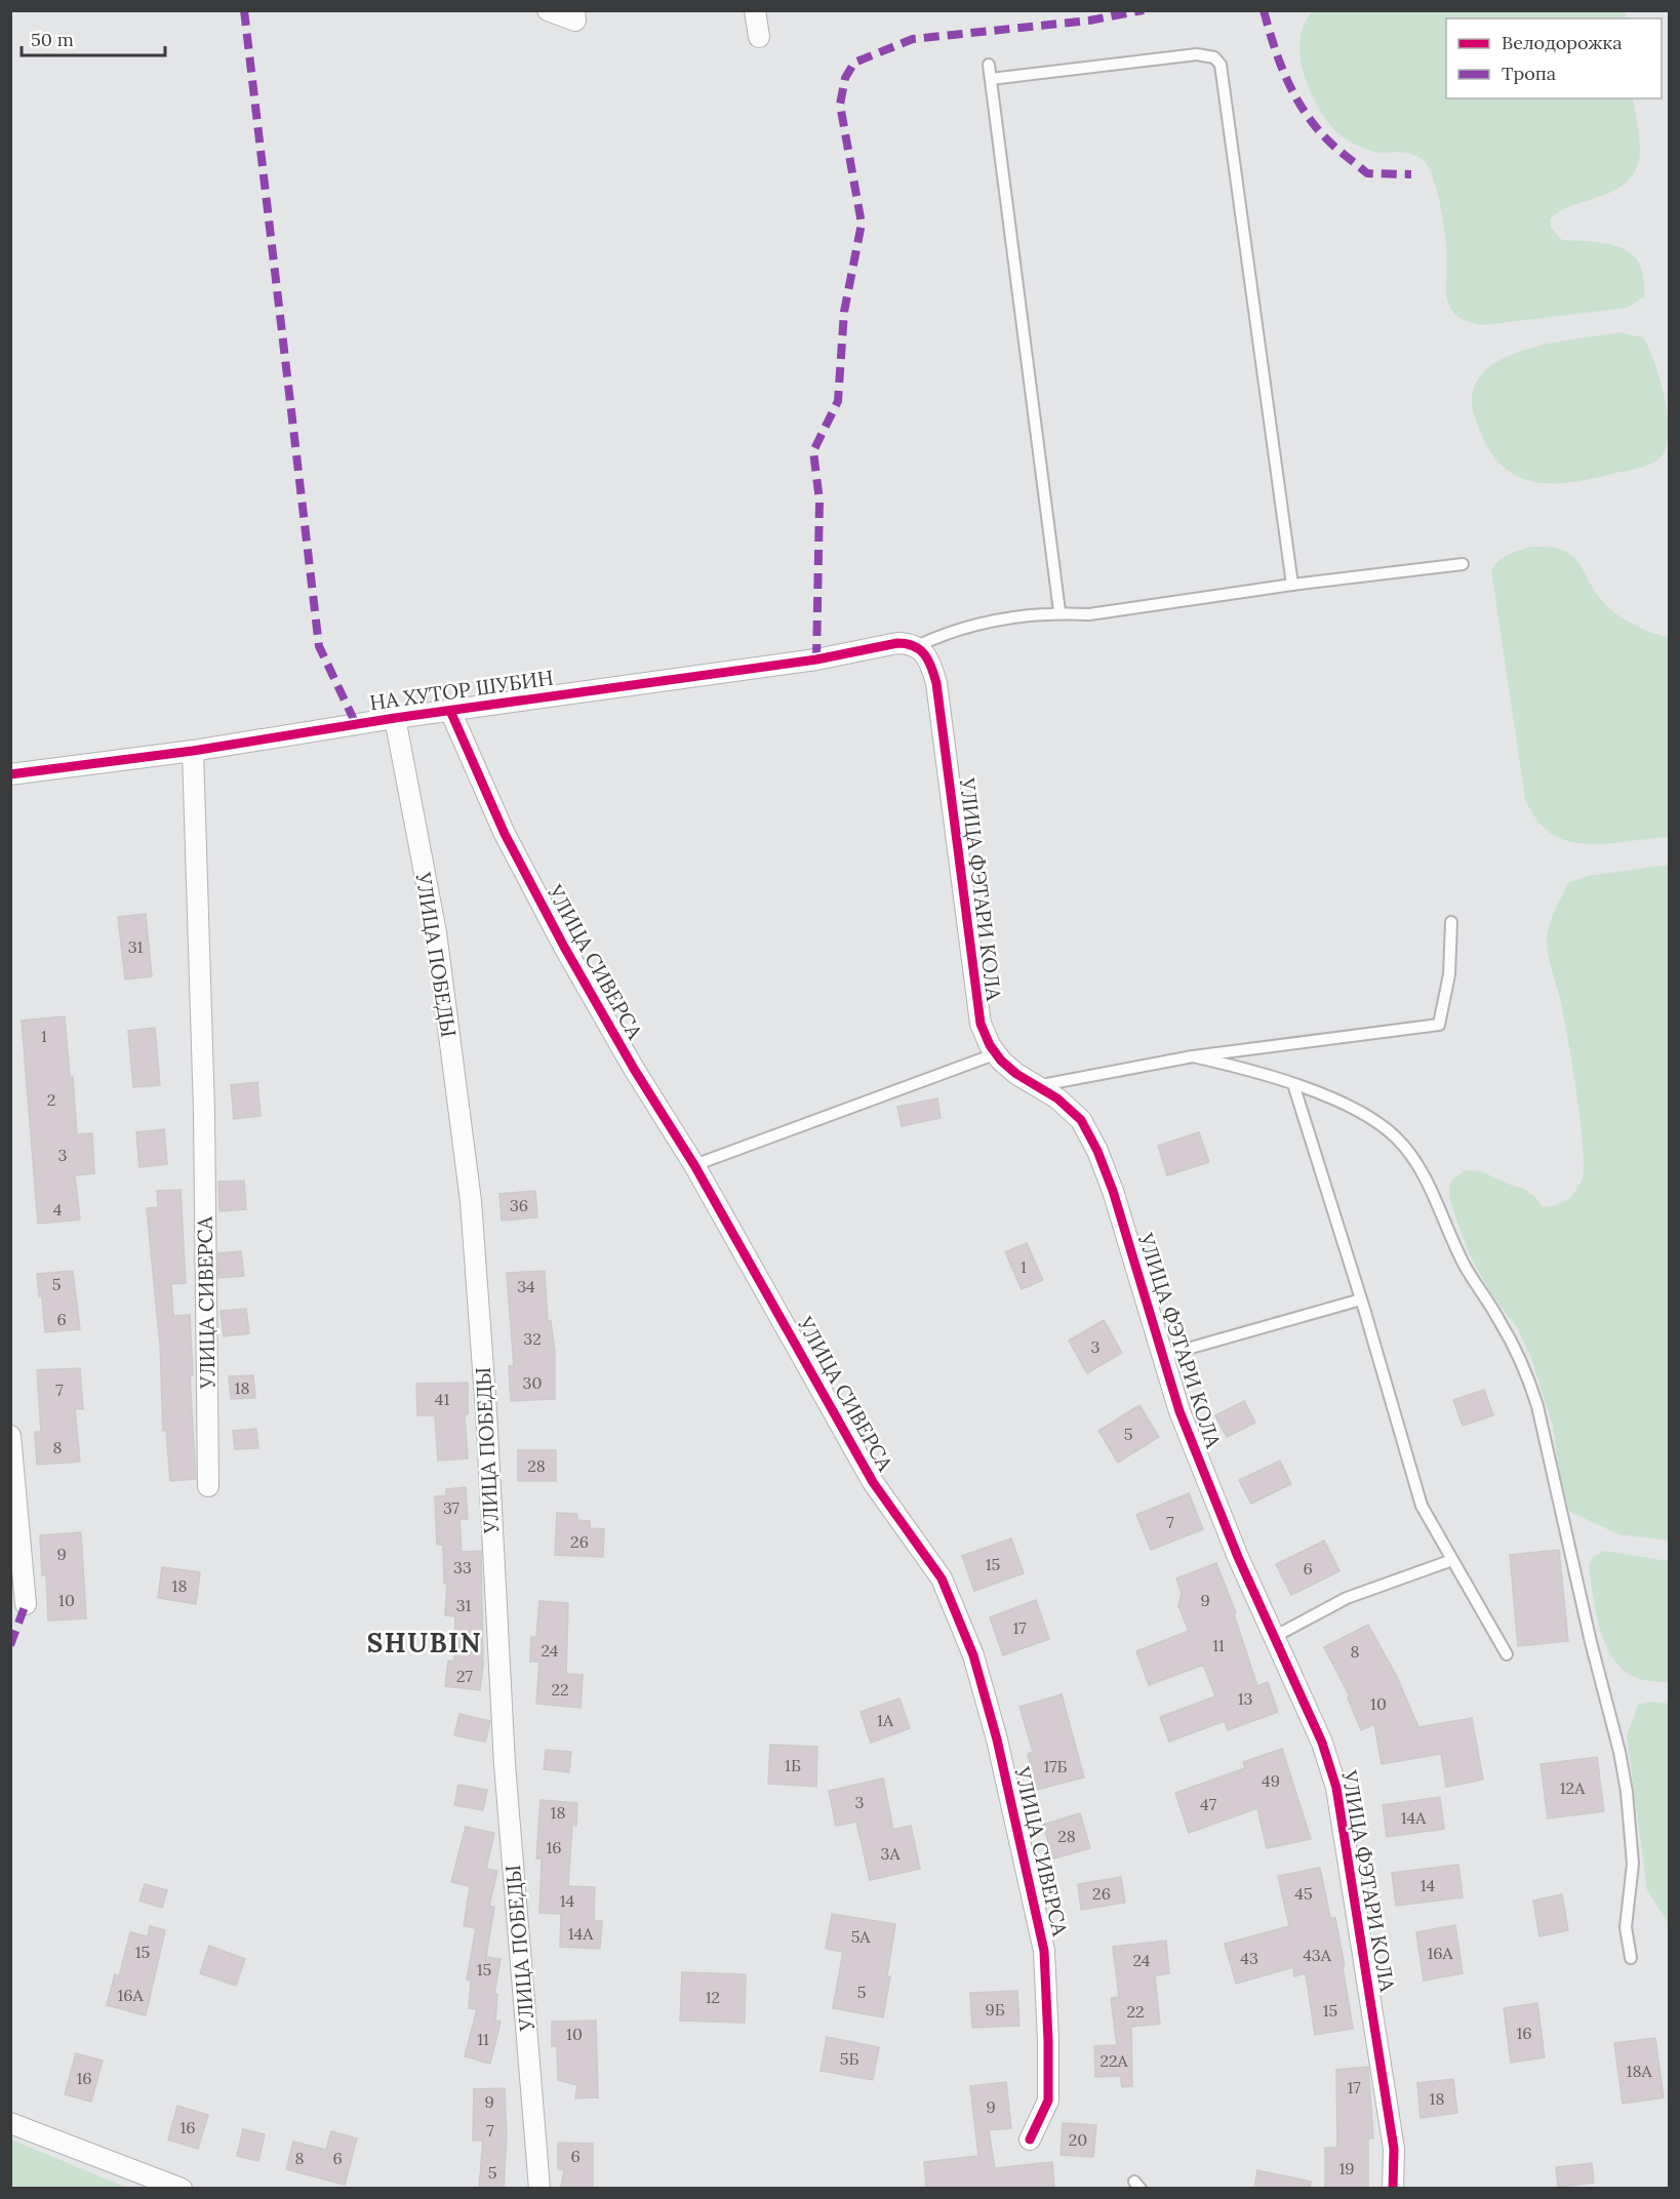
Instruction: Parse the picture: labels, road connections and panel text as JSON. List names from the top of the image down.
{
  "streets": {
    "street": [
      "НА ХУТОР ШУБИН",
      "УЛИЦА ФЭТАРИ КОЛА",
      "УЛИЦА ПОБЕДЫ",
      "УЛИЦА СИВЕРСА"
    ]
  },
  "crossings": [
    ["НА ХУТОР ШУБИН", "УЛИЦА ФЭТАРИ КОЛА"],
    ["НА ХУТОР ШУБИН", "УЛИЦА ПОБЕДЫ"],
    ["НА ХУТОР ШУБИН", "УЛИЦА СИВЕРСА"]
  ],
  "districts": ["SHUBIN"],
  "house_numbers": [
    "31",
    "1",
    "2",
    "3",
    "36",
    "4",
    "1",
    "5",
    "34",
    "6",
    "32",
    "3",
    "30",
    "18",
    "7",
    "41",
    "5",
    "8",
    "28",
    "37",
    "7",
    "26",
    "9",
    "15",
    "33",
    "6",
    "18",
    "10",
    "9",
    "31",
    "17",
    "11",
    "24",
    "8",
    "27",
    "22",
    "13",
    "10",
    "1А",
    "1Б",
    "17Б",
    "49",
    "12А",
    "3",
    "47",
    "18",
    "14А",
    "28",
    "16",
    "3А",
    "14",
    "26",
    "45",
    "14",
    "14А",
    "5А",
    "15",
    "16А",
    "43А",
    "43",
    "24",
    "15",
    "5",
    "16А",
    "12",
    "9Б",
    "15",
    "22",
    "16",
    "10",
    "11",
    "5Б",
    "22А",
    "18А",
    "16",
    "17",
    "18",
    "9",
    "9",
    "16",
    "7",
    "20",
    "6",
    "8",
    "6",
    "19",
    "5"
  ],
  "legend": ["Велодорожка", "Тропа"],
  "scale_bar": "50 m"
}
